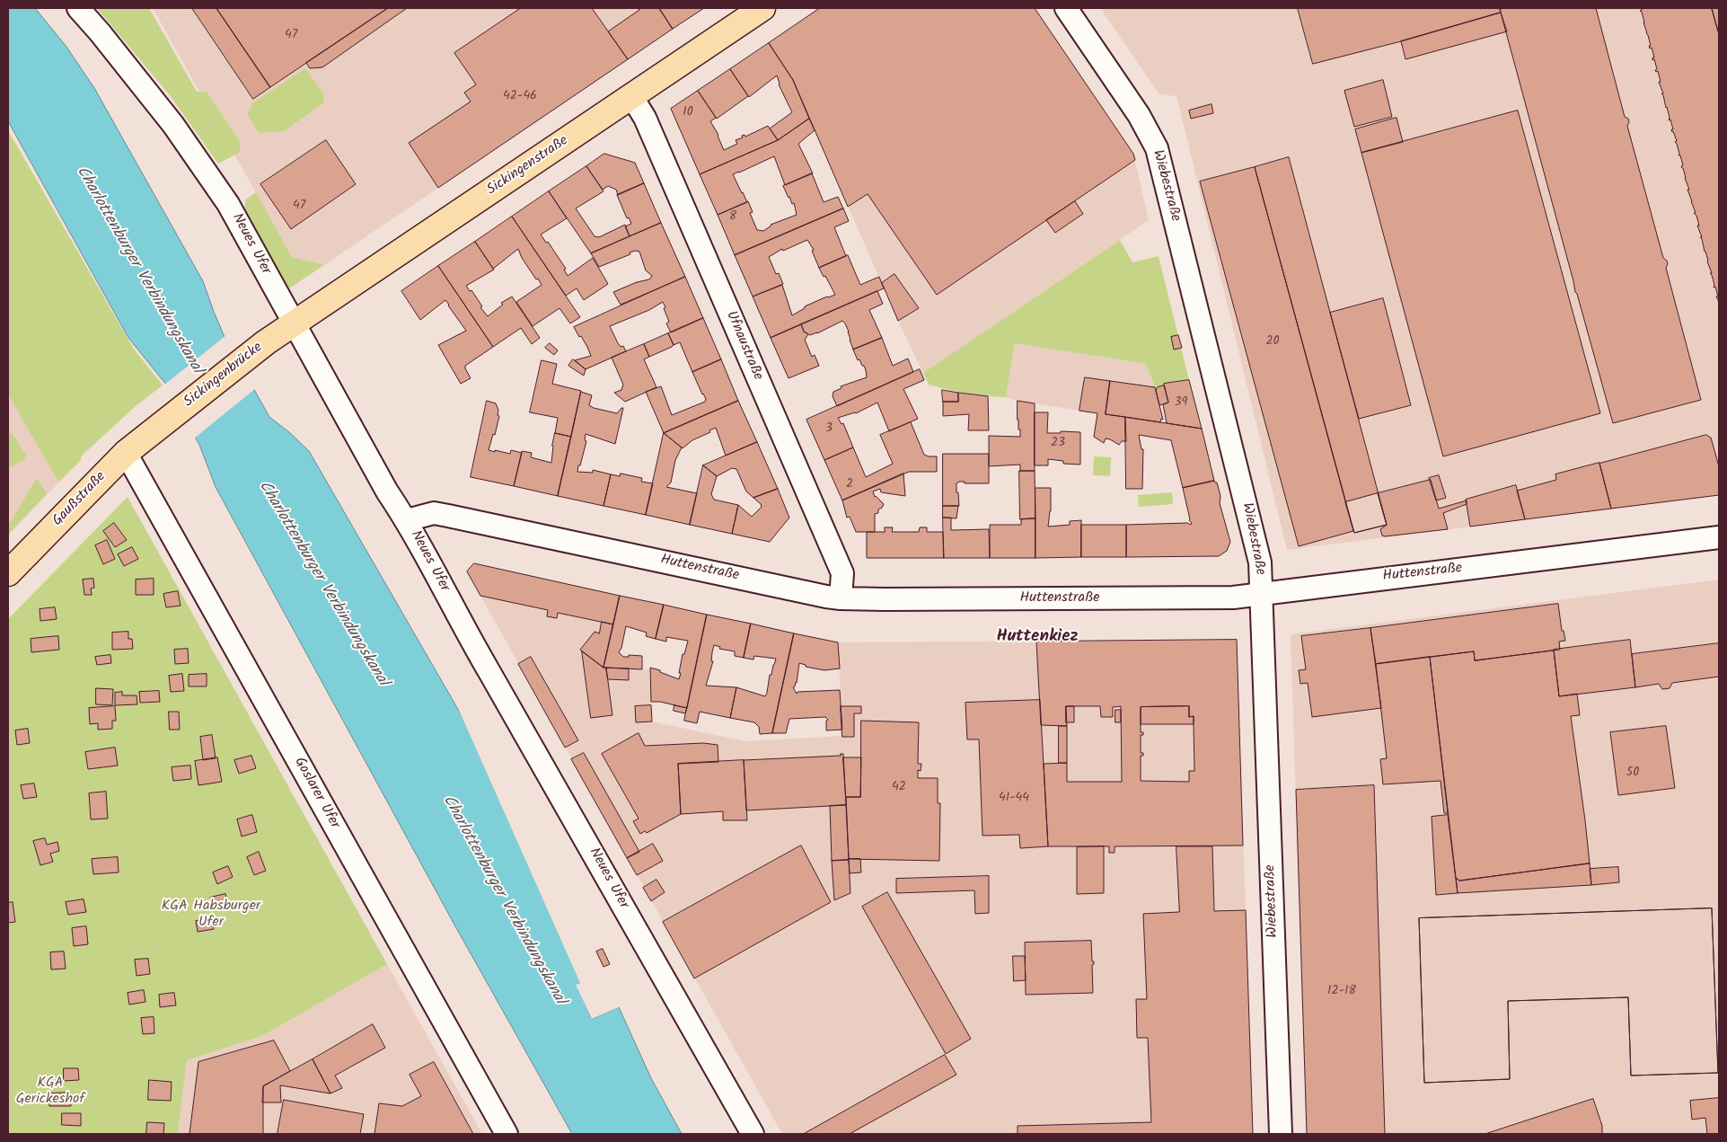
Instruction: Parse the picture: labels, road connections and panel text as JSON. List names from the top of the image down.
{
  "streets": {
    "main road": ["Sickingenstraße", "Sickingenbrücke", "Gaußstraße"],
    "street": [
      "Wiebestraße",
      "Neues Ufer",
      "Ufnaustraße",
      "Huttenstraße",
      "Goslarer Ufer"
    ]
  },
  "crossings": [
    ["Sickingenstraße", "Neues Ufer"],
    ["Sickingenstraße", "Ufnaustraße"],
    ["Sickingenstraße", "Sickingenbrücke"],
    ["Wiebestraße", "Huttenstraße"],
    ["Neues Ufer", "Sickingenbrücke"],
    ["Neues Ufer", "Huttenstraße"],
    ["Ufnaustraße", "Huttenstraße"],
    ["Sickingenbrücke", "Gaußstraße"],
    ["Gaußstraße", "Goslarer Ufer"]
  ],
  "districts": ["Huttenkiez"],
  "water": ["Charlottenburger Verbindungskanal"],
  "parks": ["KGA Habsburger Ufer", "KGA Gerickeshof"],
  "house_numbers": [
    "47",
    "42-46",
    "10",
    "47",
    "8",
    "20",
    "39",
    "3",
    "23",
    "2",
    "50",
    "42",
    "41-44",
    "12-18"
  ]
}
